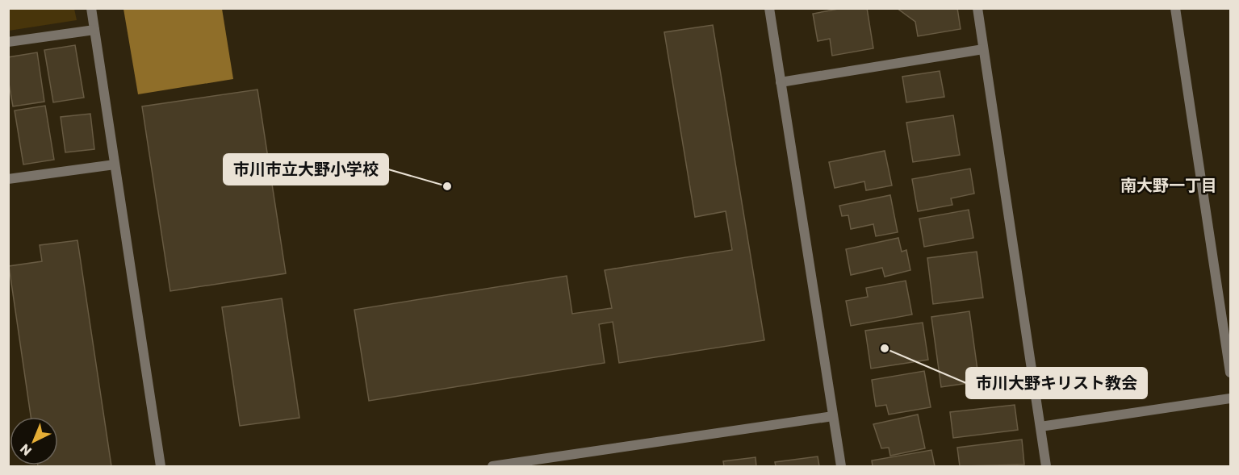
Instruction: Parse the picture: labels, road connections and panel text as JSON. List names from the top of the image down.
{
  "districts": ["南大野一丁目"],
  "places": ["市川市立大野小学校", "市川大野キリスト教会"],
  "north": "bottom left"
}
